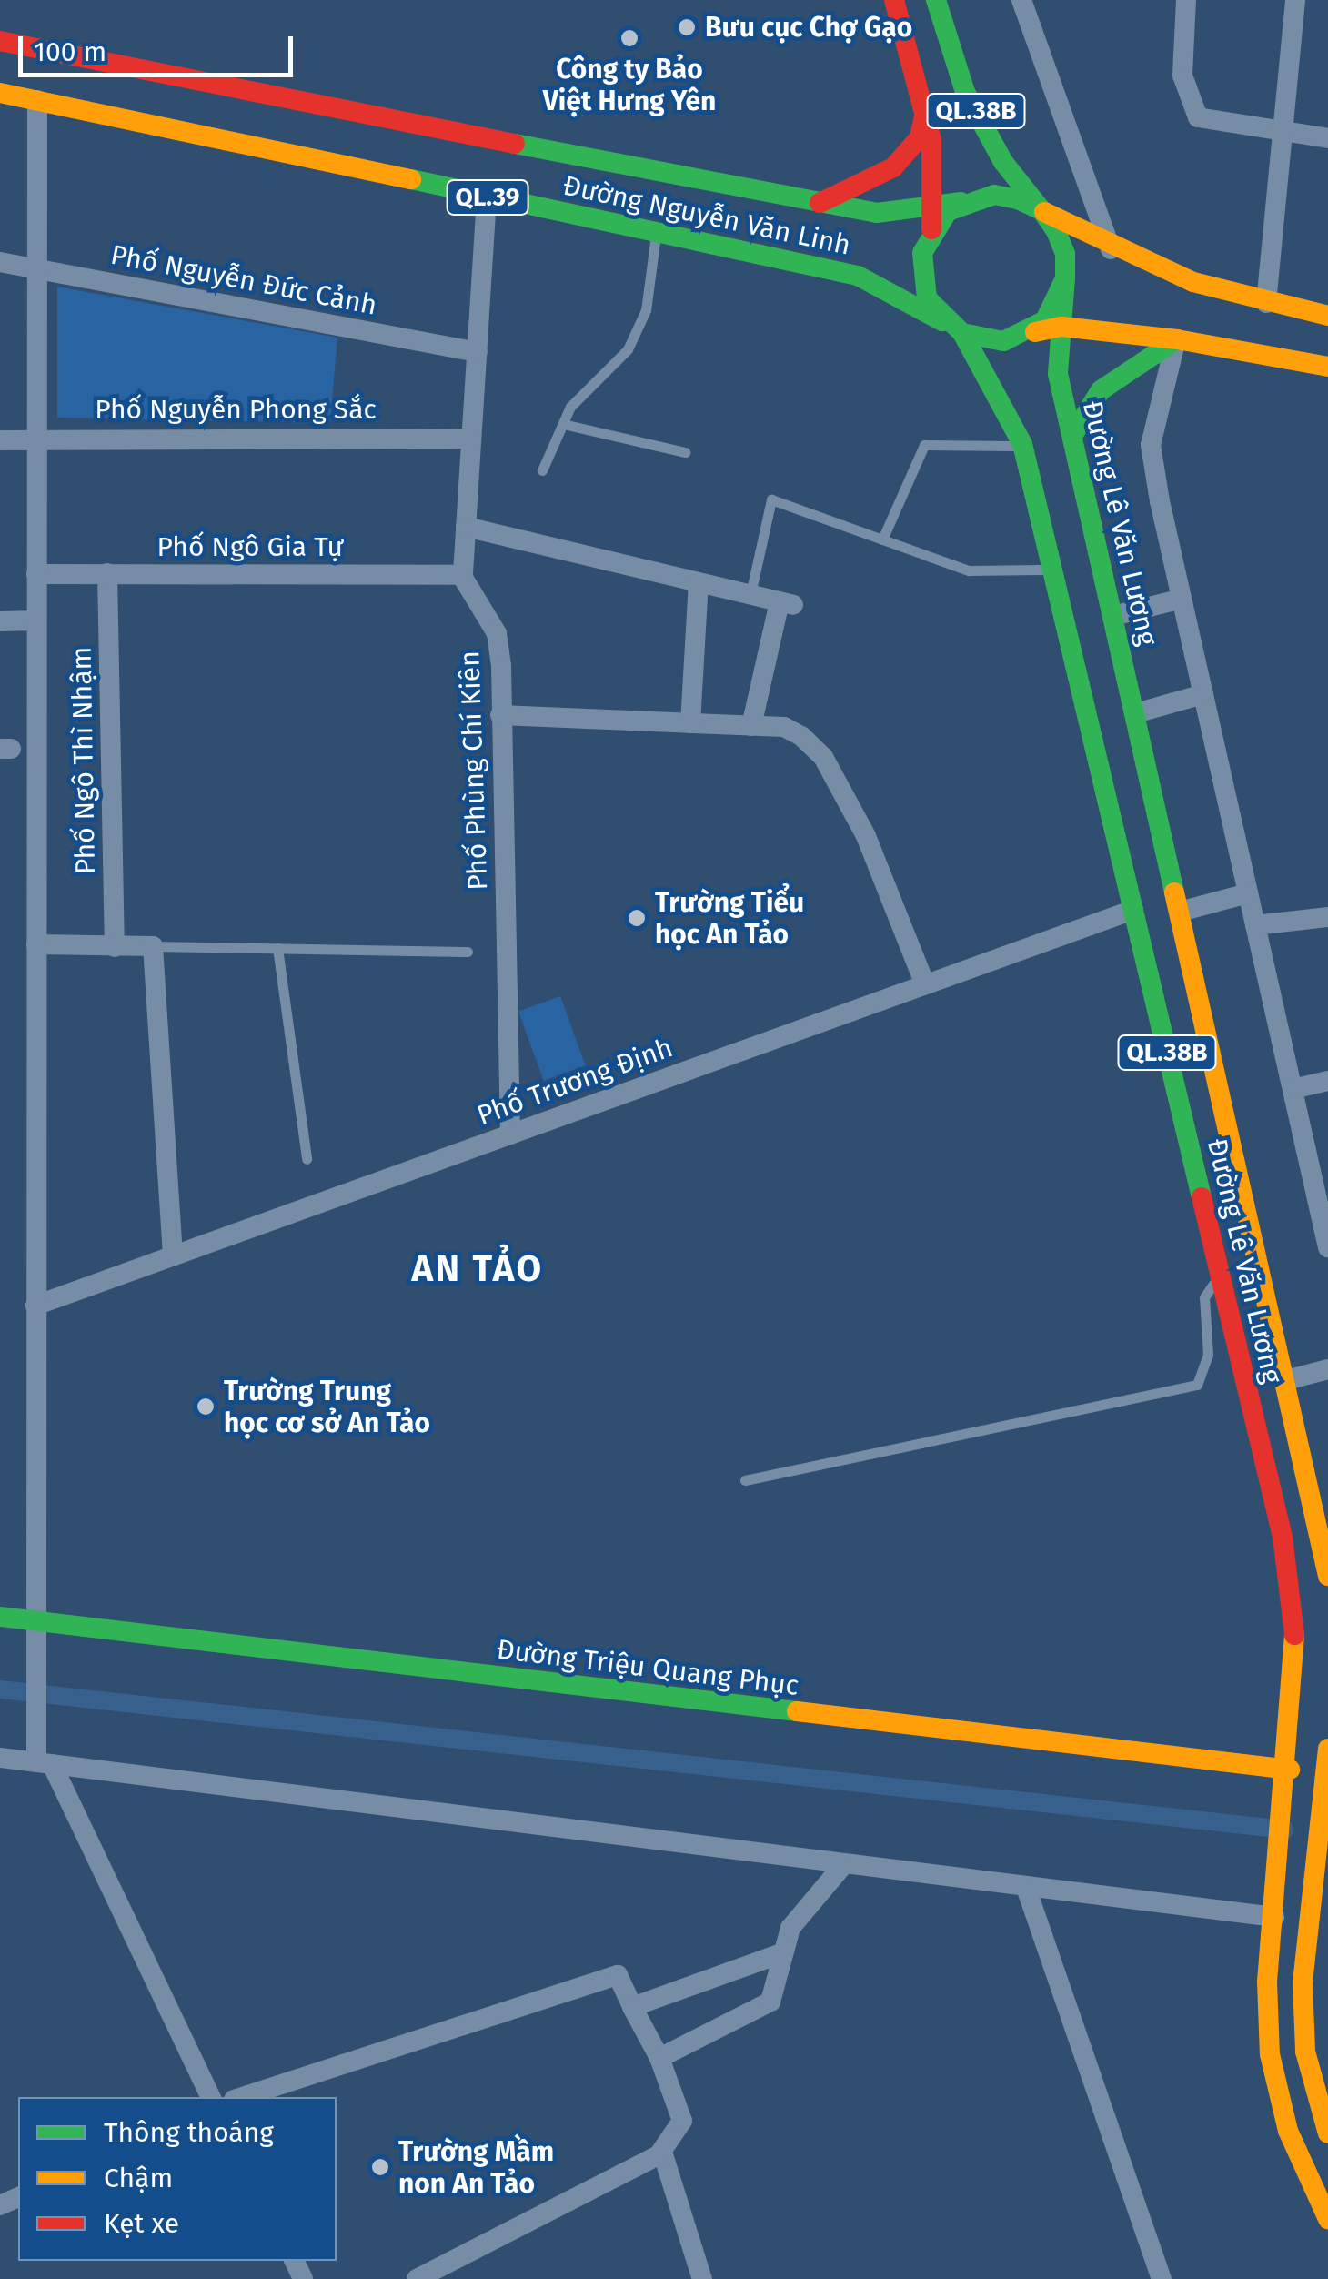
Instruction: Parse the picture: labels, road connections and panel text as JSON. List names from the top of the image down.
{
  "streets": {
    "main road": [
      "QL.38B",
      "QL.39",
      "Đường Nguyễn Văn Linh",
      "Đường Lê Văn Lương",
      "Đường Triệu Quang Phục"
    ],
    "street": [
      "Phố Nguyễn Đức Cảnh",
      "Phố Nguyễn Phong Sắc",
      "Phố Ngô Gia Tự",
      "Phố Ngô Thì Nhậm",
      "Phố Phùng Chí Kiên",
      "Phố Trương Định"
    ]
  },
  "crossings": [
    ["QL.38B", "Đường Nguyễn Văn Linh"],
    ["QL.38B", "Đường Lê Văn Lương"],
    ["Đường Nguyễn Văn Linh", "Đường Lê Văn Lương"],
    ["Đường Lê Văn Lương", "Phố Trương Định"],
    ["Đường Lê Văn Lương", "Đường Triệu Quang Phục"],
    ["Phố Ngô Gia Tự", "Phố Ngô Thì Nhậm"],
    ["Phố Ngô Gia Tự", "Phố Phùng Chí Kiên"],
    ["Phố Phùng Chí Kiên", "Phố Trương Định"]
  ],
  "districts": ["AN TẢO"],
  "places": [
    "Bưu cục Chợ Gạo",
    "Công ty Bảo Việt Hưng Yên",
    "Trường Tiểu học An Tảo",
    "Trường Trung học cơ sở An Tảo",
    "Trường Mầm non An Tảo"
  ],
  "legend": ["Thông thoáng", "Chậm", "Kẹt xe"],
  "scale_bar": "100 m"
}
